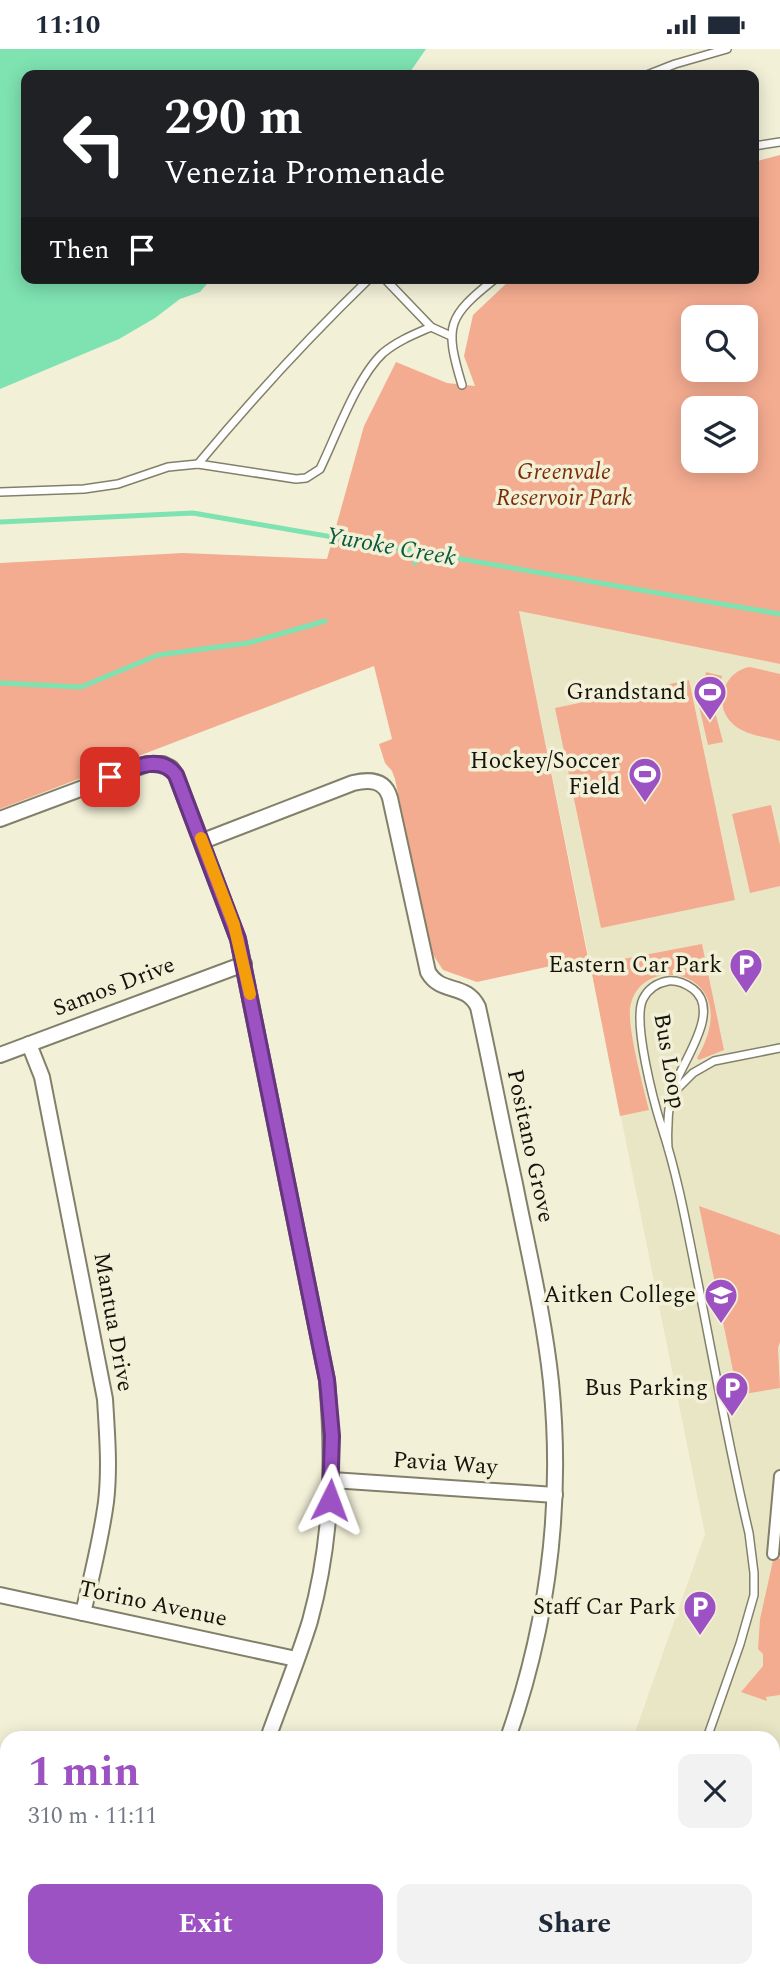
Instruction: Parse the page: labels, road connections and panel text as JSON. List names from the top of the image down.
{
  "streets": {
    "street": [
      "Samos Drive",
      "Positano Grove",
      "Mantua Drive",
      "Pavia Way",
      "Torino Avenue"
    ],
    "lane": ["Bus Loop"]
  },
  "crossings": [
    ["Samos Drive", "Mantua Drive"],
    ["Positano Grove", "Pavia Way"],
    ["Mantua Drive", "Torino Avenue"]
  ],
  "water": ["Yuroke Creek"],
  "parks": ["Greenvale Reservoir Park"],
  "places": {
    "sports": ["Grandstand", "Hockey/Soccer Field"],
    "parking": ["Eastern Car Park", "Bus Parking", "Staff Car Park"],
    "school or university": ["Aitken College"]
  },
  "page": {
    "status": "11:10",
    "turn": ["290 m", "Venezia Promenade"],
    "then": "Then",
    "heading": ["1 min", "310 m · 11:11"],
    "buttons": ["Exit", "Share"]
  }
}
